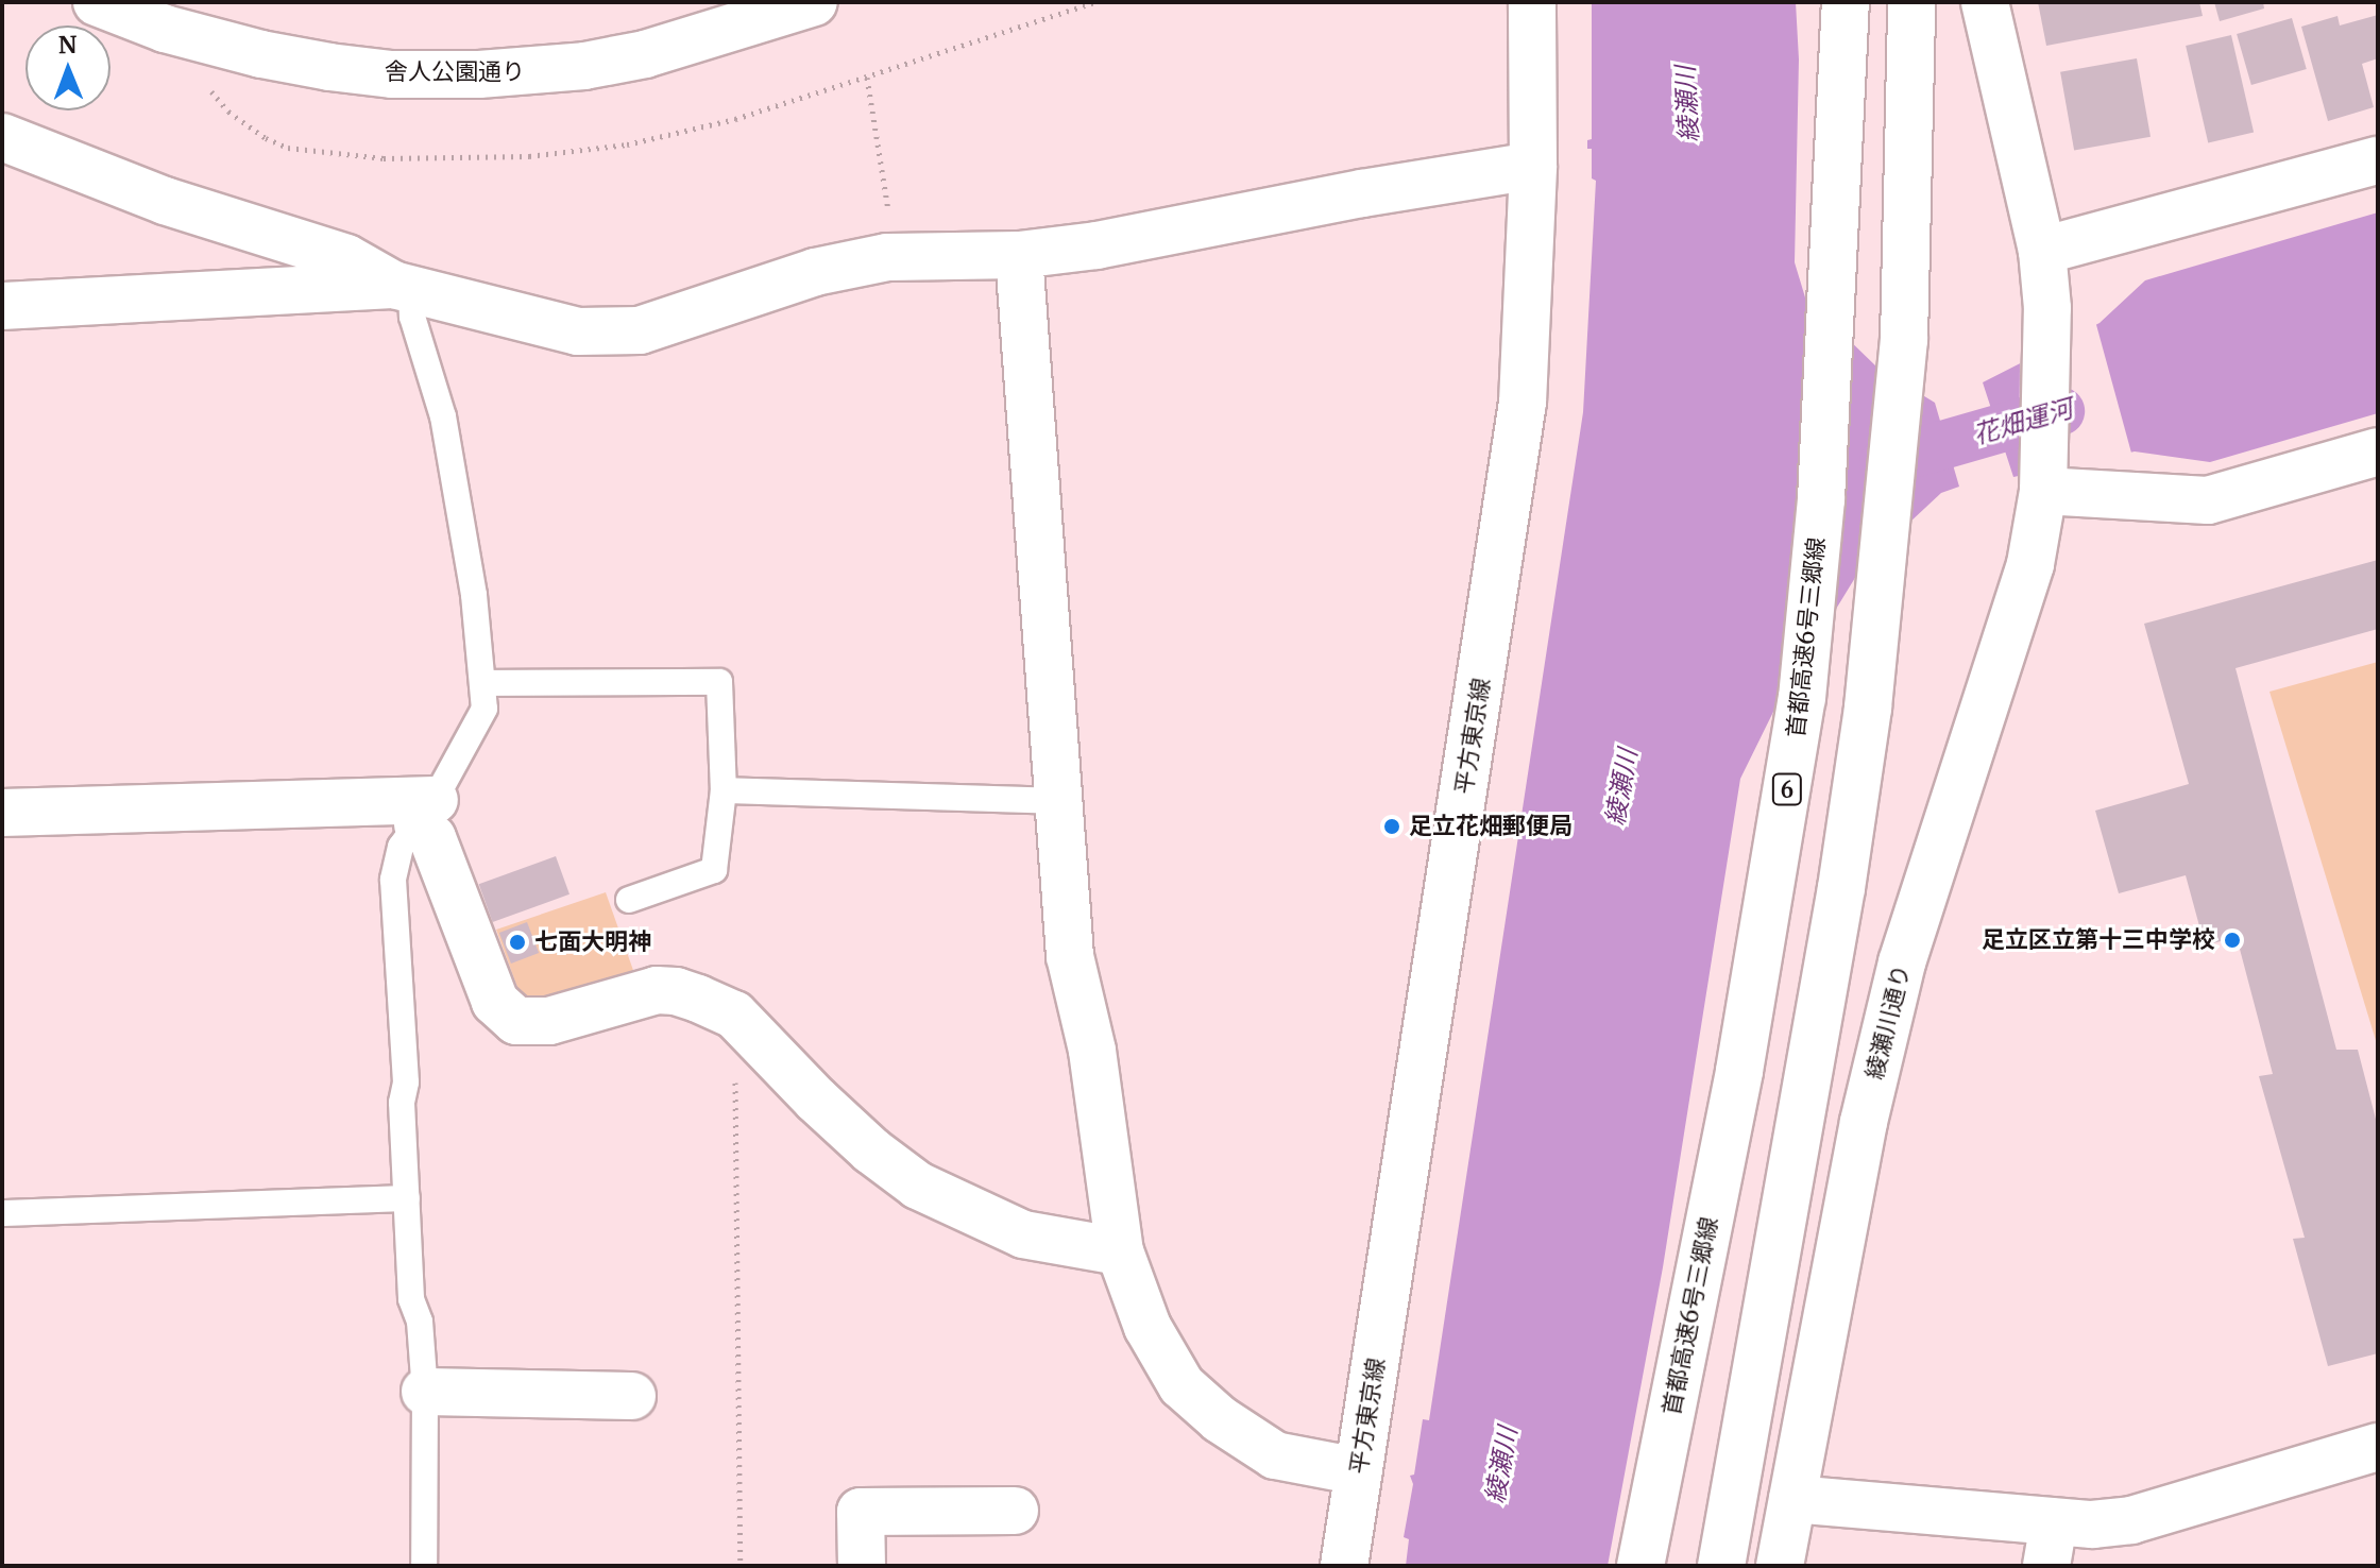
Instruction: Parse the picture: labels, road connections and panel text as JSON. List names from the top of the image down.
{
  "streets": {
    "main road": [
      "舎人公園通り",
      "首都高速6号三郷線",
      "平方東京線",
      "6",
      "綾瀬川通り"
    ]
  },
  "water": ["綾瀬川", "花畑運河"],
  "places": ["足立花畑郵便局", "足立区立第十三中学校", "七面大明神"],
  "north": "top"
}
